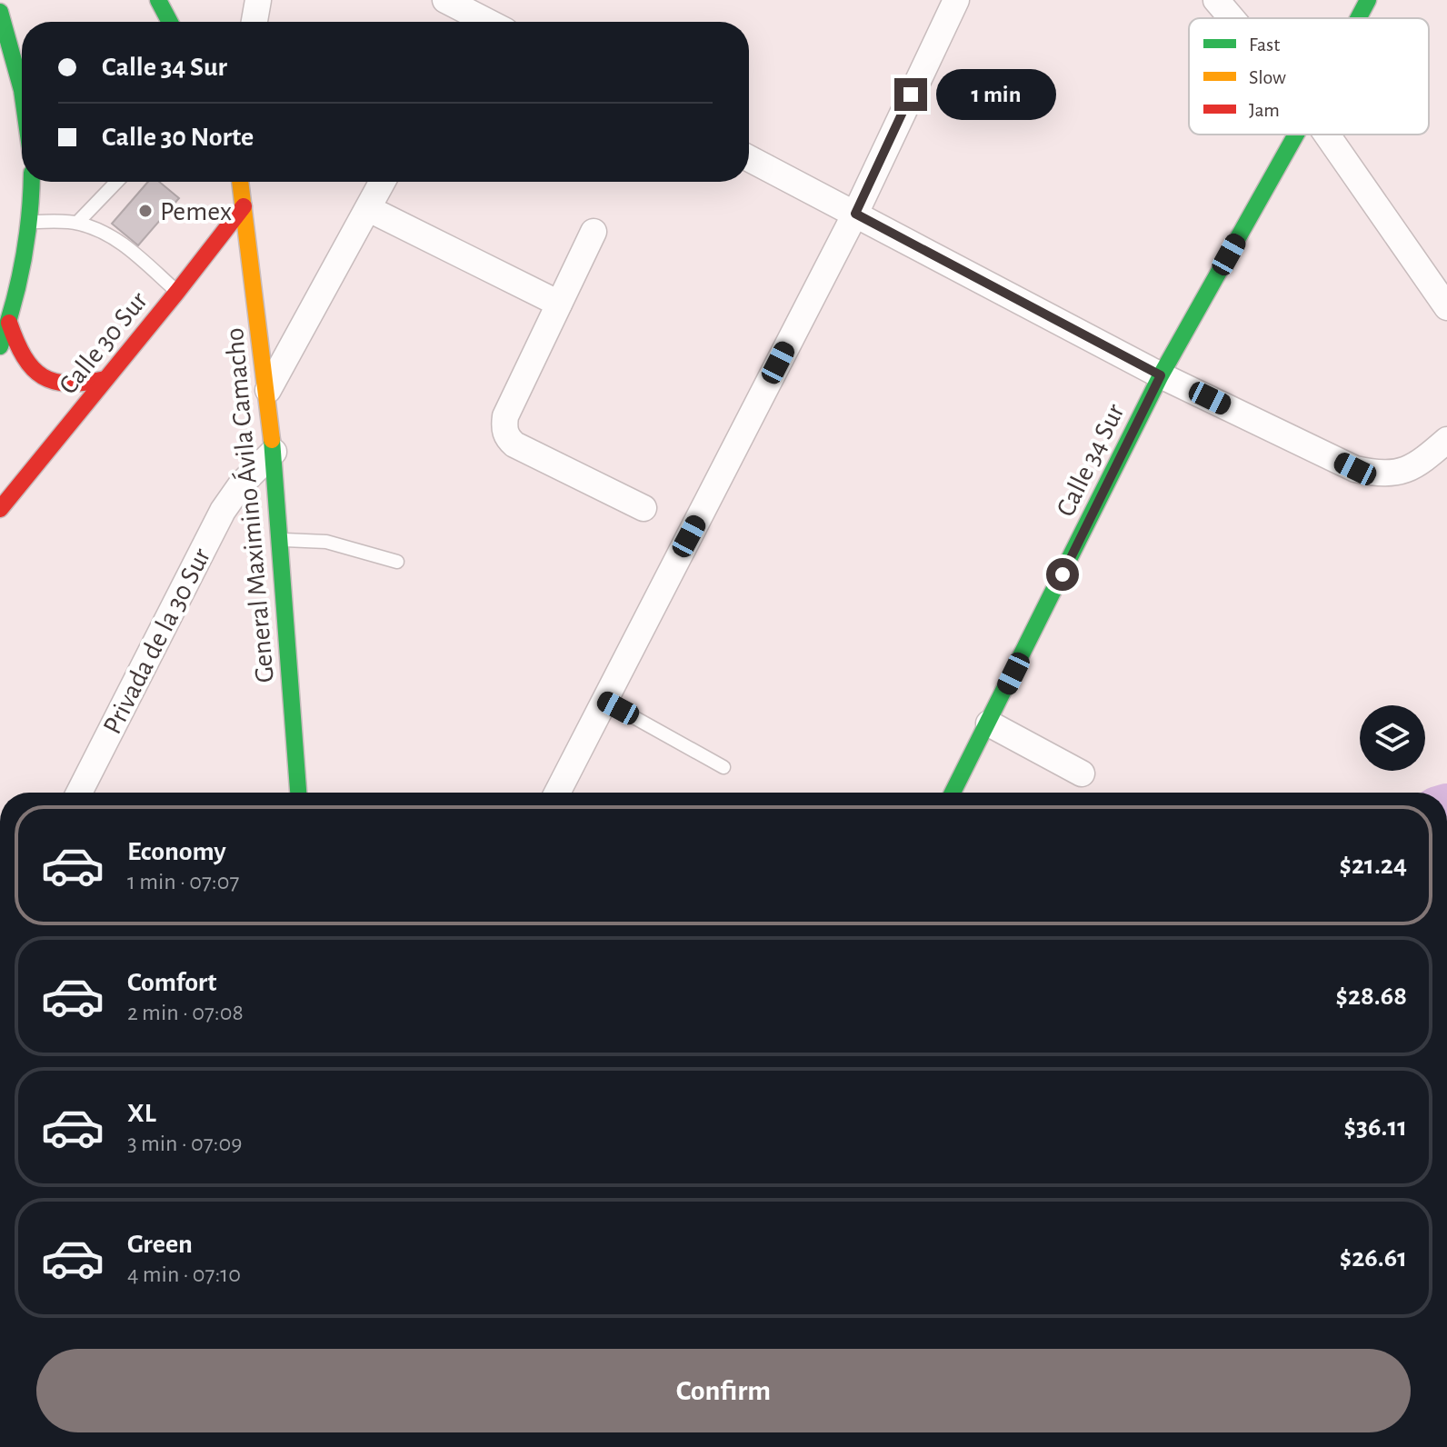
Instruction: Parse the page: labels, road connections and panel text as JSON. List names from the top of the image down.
{
  "streets": {
    "street": [
      "Calle 30 Sur",
      "Calle 34 Sur",
      "General Maximino Ávila Camacho",
      "Privada de la 30 Sur"
    ]
  },
  "crossings": [
    ["Calle 30 Sur", "General Maximino Ávila Camacho"],
    ["General Maximino Ávila Camacho", "Privada de la 30 Sur"]
  ],
  "places": ["Pemex"],
  "legend": ["Fast", "Slow", "Jam"],
  "page": {
    "banner": ["Calle 34 Sur", "Calle 30 Norte"],
    "bubble": "1 min",
    "list": [
      {
        "name": "Economy",
        "note": "1 min · 07:07",
        "value": "$21.24"
      },
      {
        "name": "Comfort",
        "note": "2 min · 07:08",
        "value": "$28.68"
      },
      {
        "name": "XL",
        "note": "3 min · 07:09",
        "value": "$36.11"
      },
      {
        "name": "Green",
        "note": "4 min · 07:10",
        "value": "$26.61"
      }
    ],
    "buttons": "Confirm"
  }
}
